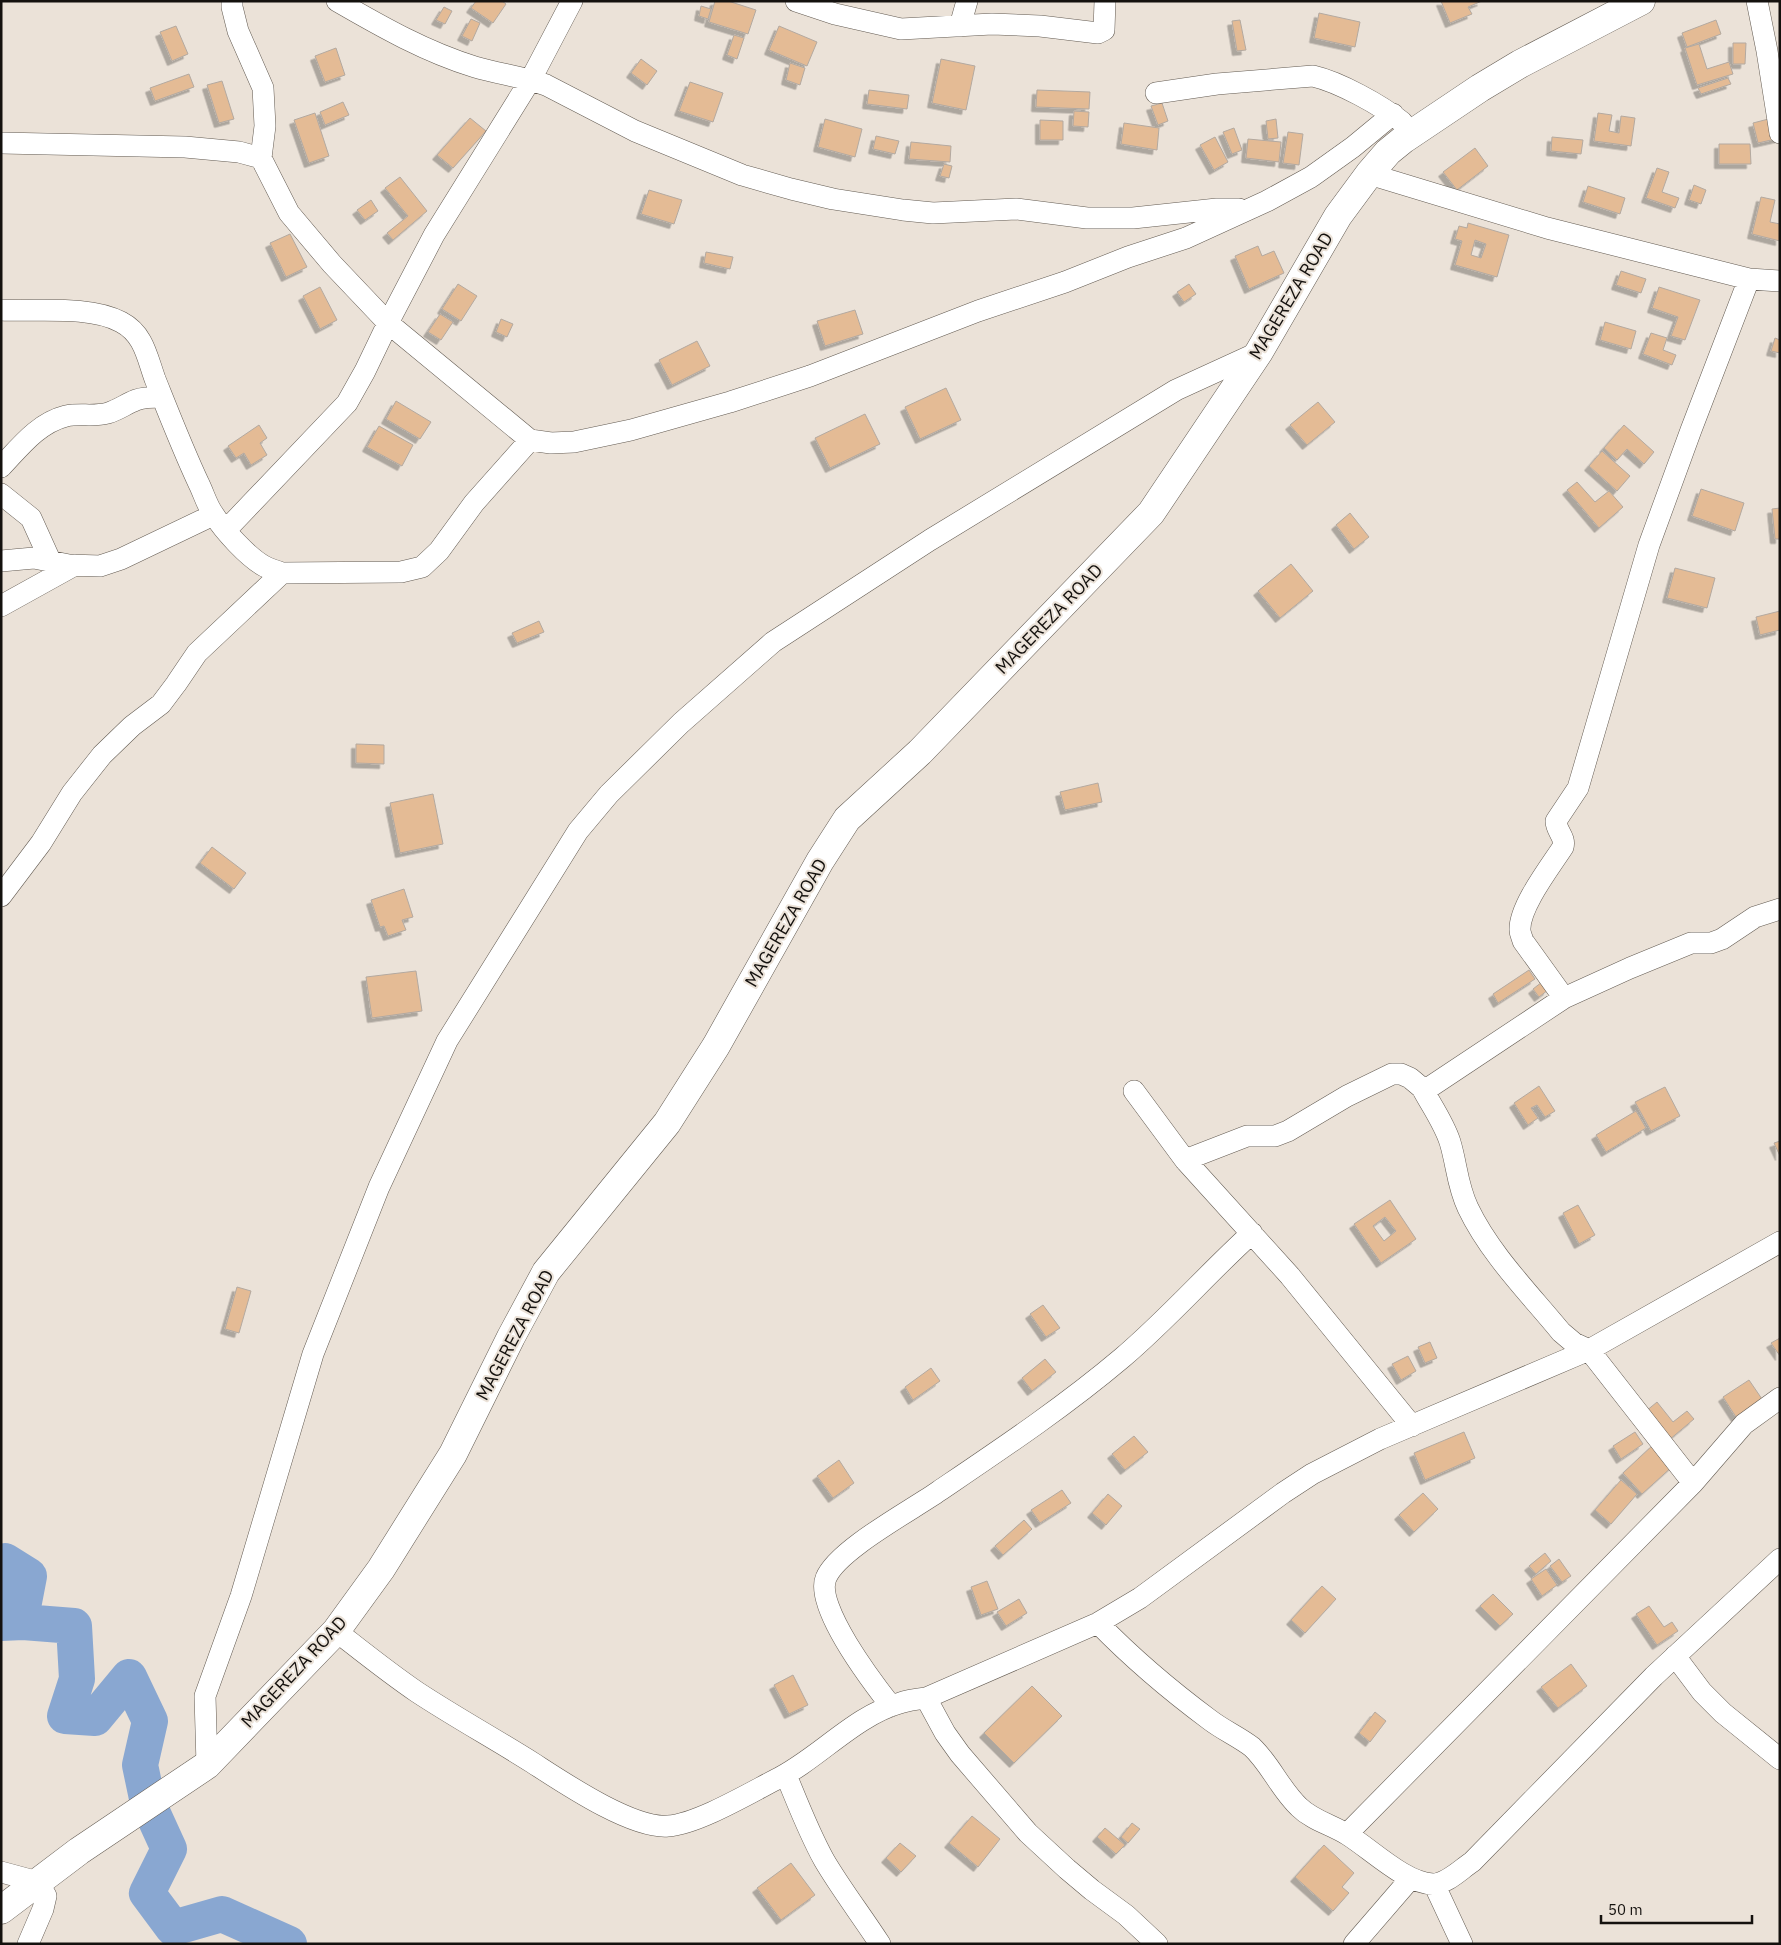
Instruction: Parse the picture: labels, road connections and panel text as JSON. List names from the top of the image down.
{
  "streets": {
    "street": ["MAGEREZA ROAD"]
  },
  "scale_bar": "50 m"
}
